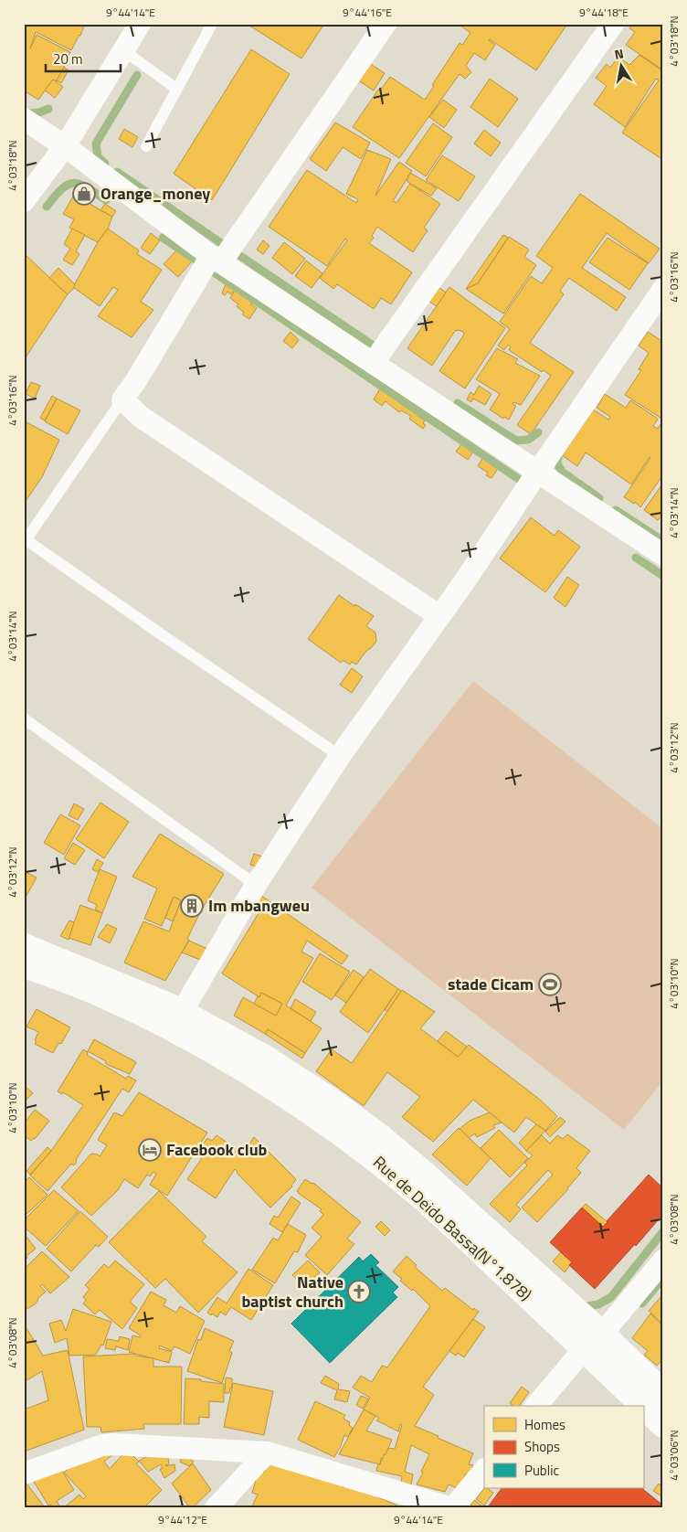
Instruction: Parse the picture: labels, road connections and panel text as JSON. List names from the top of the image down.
{
  "streets": {
    "main road": ["Rue de Deido Bassa(N°1.878)"]
  },
  "places": {
    "shop": ["Orange_money"],
    "building": ["Im mbangweu"],
    "sports": ["stade Cicam"],
    "hotel": ["Facebook club"],
    "church": ["Native baptist church"]
  },
  "legend": ["Homes", "Shops", "Public"],
  "scale_bar": "20 m",
  "north": "top",
  "coordinates": [
    "9°44'14\"E",
    "9°44'16\"E",
    "9°44'18\"E",
    "4°03'18\"N",
    "4°03'16\"N",
    "4°03'14\"N",
    "4°03'12\"N",
    "4°03'10\"N",
    "4°03'08\"N",
    "4°03'06\"N",
    "9°44'12\"E"
  ]
}
